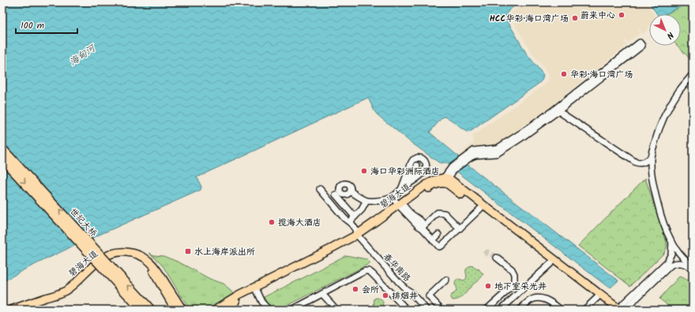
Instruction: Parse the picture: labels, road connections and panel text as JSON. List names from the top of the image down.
{
  "streets": {
    "highway": ["世纪大桥"],
    "main road": ["碧海大道"],
    "street": ["春华南路"]
  },
  "crossings": [
    ["碧海大道", "春华南路"]
  ],
  "water": ["海甸河"],
  "places": {
    "other": [
      "蔚来中心",
      "HCC华彩·海口湾广场",
      "华彩·海口湾广场",
      "海口华彩洲际酒店",
      "揽海大酒店",
      "地下室采光井",
      "会所",
      "排烟井"
    ],
    "transit": ["水上海岸派出所"]
  },
  "scale_bar": "100 m",
  "north": "bottom right"
}
